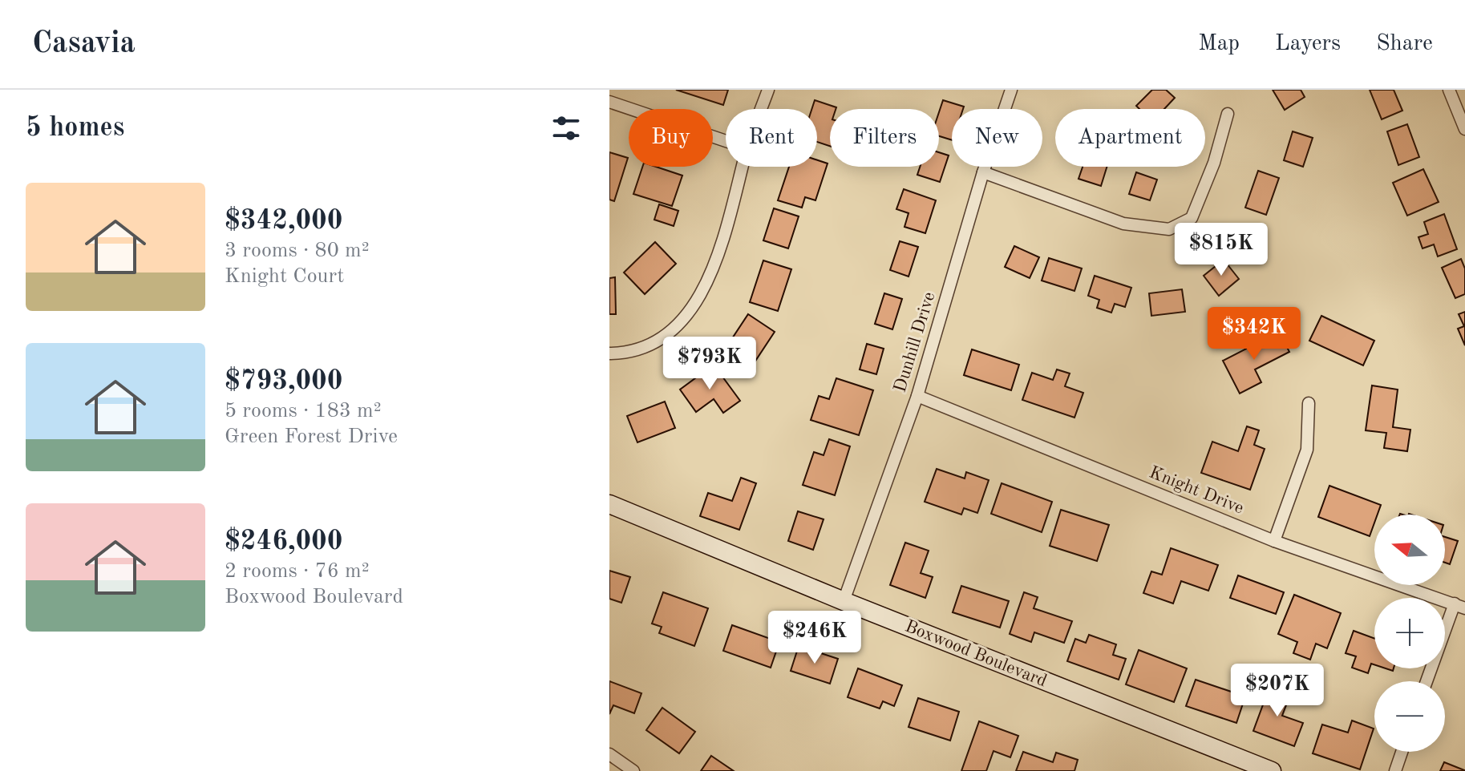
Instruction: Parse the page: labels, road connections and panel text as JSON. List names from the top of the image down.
{
  "streets": {
    "street": ["Dunhill Drive", "Knight Drive", "Boxwood Boulevard"]
  },
  "crossings": [
    ["Dunhill Drive", "Knight Drive"],
    ["Dunhill Drive", "Boxwood Boulevard"]
  ],
  "north": "left",
  "page": {
    "header": "Casavia",
    "nav": ["Map", "Layers", "Share"],
    "heading": "5 homes",
    "chip": [
      "Buy",
      "Rent",
      "Filters",
      "New",
      "Apartment"
    ],
    "list": [
      {
        "name": "$342,000",
        "note": "3 rooms · 80 m² · Knight Court"
      },
      {
        "name": "$793,000",
        "note": "5 rooms · 183 m² · Green Forest Drive"
      },
      {
        "name": "$246,000",
        "note": "2 rooms · 76 m² · Boxwood Boulevard"
      }
    ],
    "price": [
      "$815K",
      "$342K",
      "$793K",
      "$246K",
      "$207K"
    ],
    "map_buttons": ["+", "−"]
  }
}
